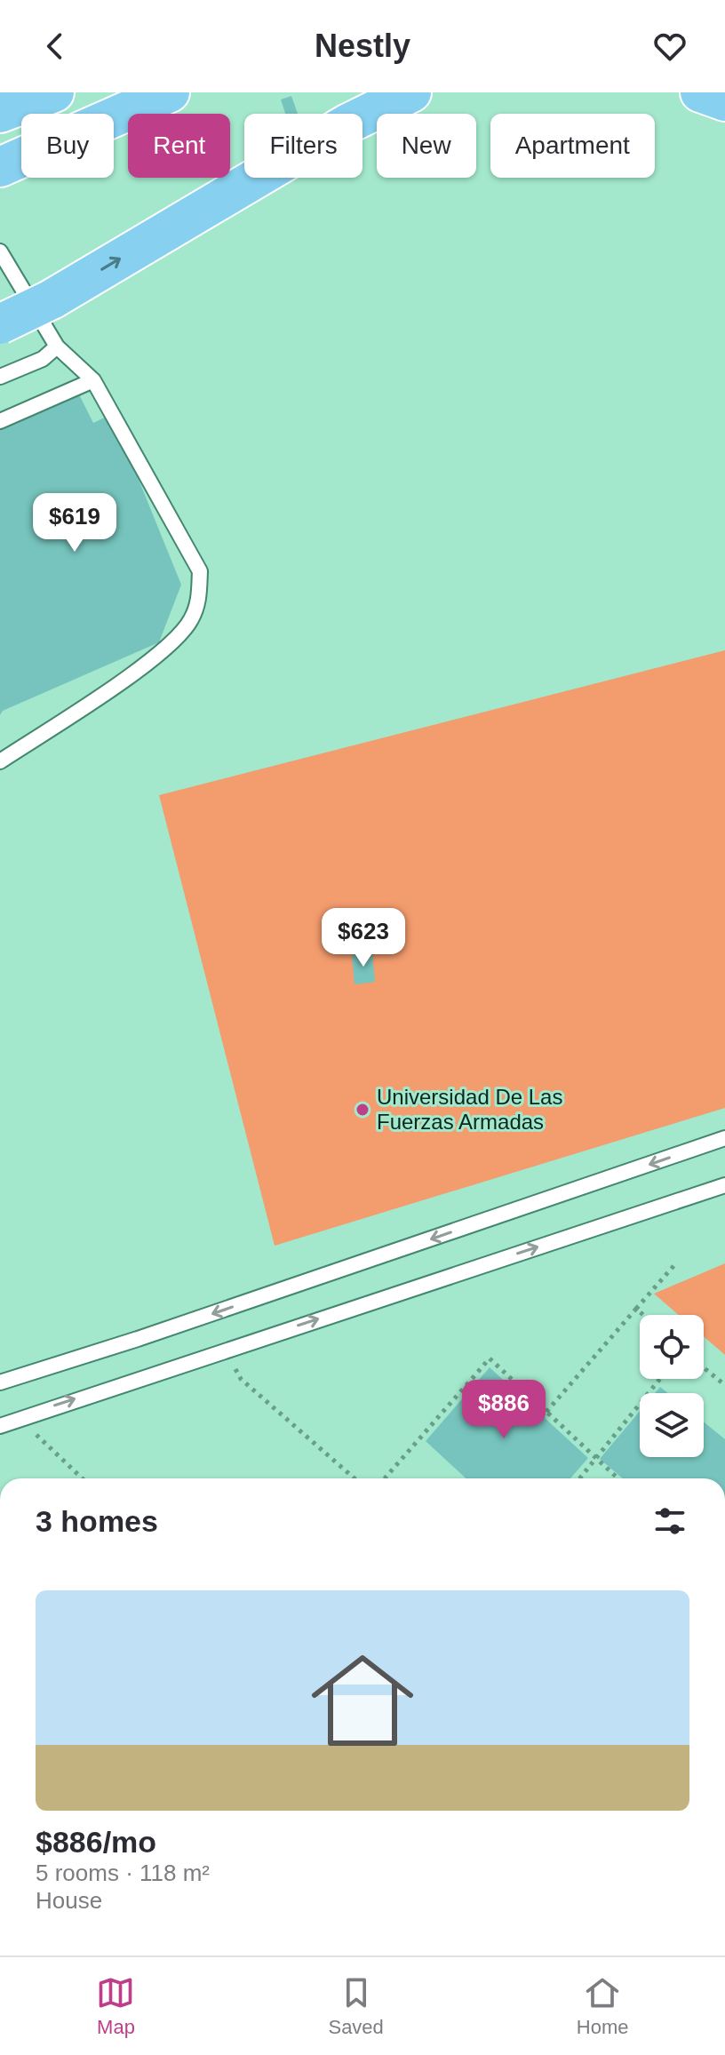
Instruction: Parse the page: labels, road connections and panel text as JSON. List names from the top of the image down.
{
  "places": ["Universidad De Las Fuerzas Armadas"],
  "page": {
    "header": "Nestly",
    "chip": [
      "Buy",
      "Rent",
      "Filters",
      "New",
      "Apartment"
    ],
    "price": ["$619", "$623", "$886"],
    "heading": "3 homes",
    "list": [
      {
        "name": "$886/mo",
        "note": "5 rooms · 118 m² · House"
      }
    ],
    "tabs": ["Map", "Saved", "Home"]
  }
}
